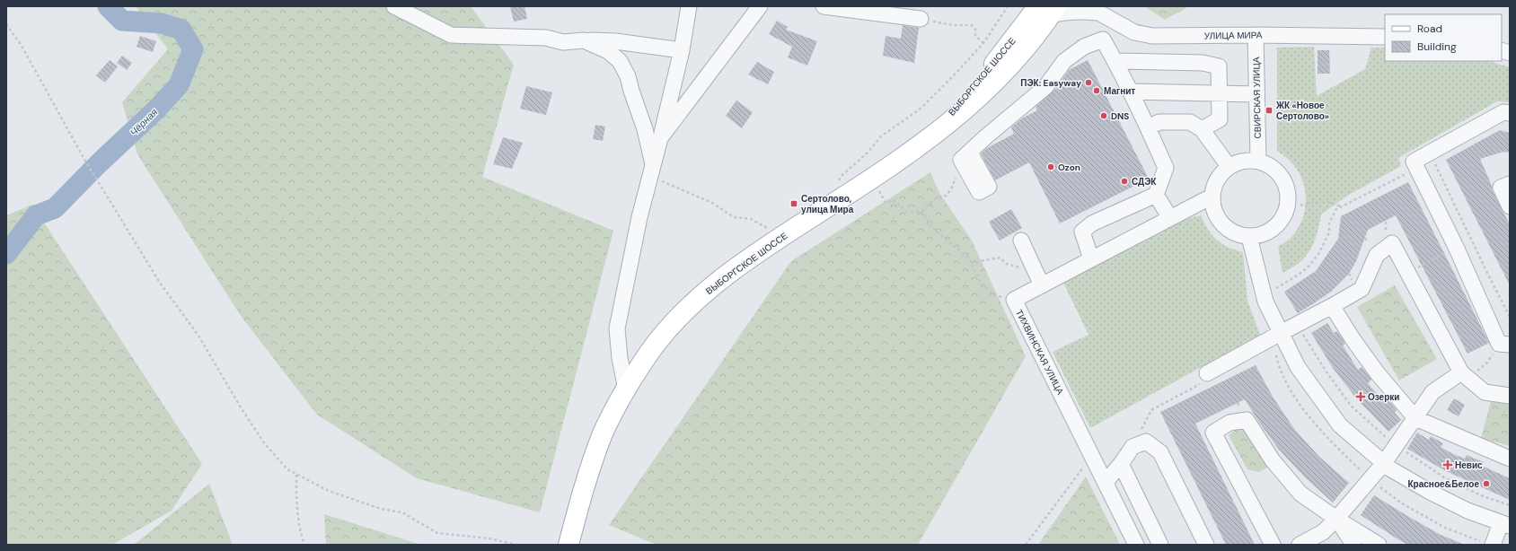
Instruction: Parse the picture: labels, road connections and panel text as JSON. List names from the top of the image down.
{
  "streets": {
    "main road": ["ВЫБОРГСКОЕ ШОССЕ"],
    "street": ["УЛИЦА МИРА", "СВИРСКАЯ УЛИЦА", "ТИХВИНСКАЯ УЛИЦА"]
  },
  "crossings": [
    ["УЛИЦА МИРА", "СВИРСКАЯ УЛИЦА"],
    ["СВИРСКАЯ УЛИЦА", "ТИХВИНСКАЯ УЛИЦА"]
  ],
  "water": ["Чёрная"],
  "places": {
    "other": [
      "ПЭК: Easyway",
      "Магнит",
      "DNS",
      "Ozon",
      "СДЭК",
      "Красное&Белое"
    ],
    "transit": ["ЖК «Новое Сертолово»", "Сертолово, улица Мира"],
    "health": ["Озерки", "Невис"]
  },
  "legend": ["Road", "Building"]
}
